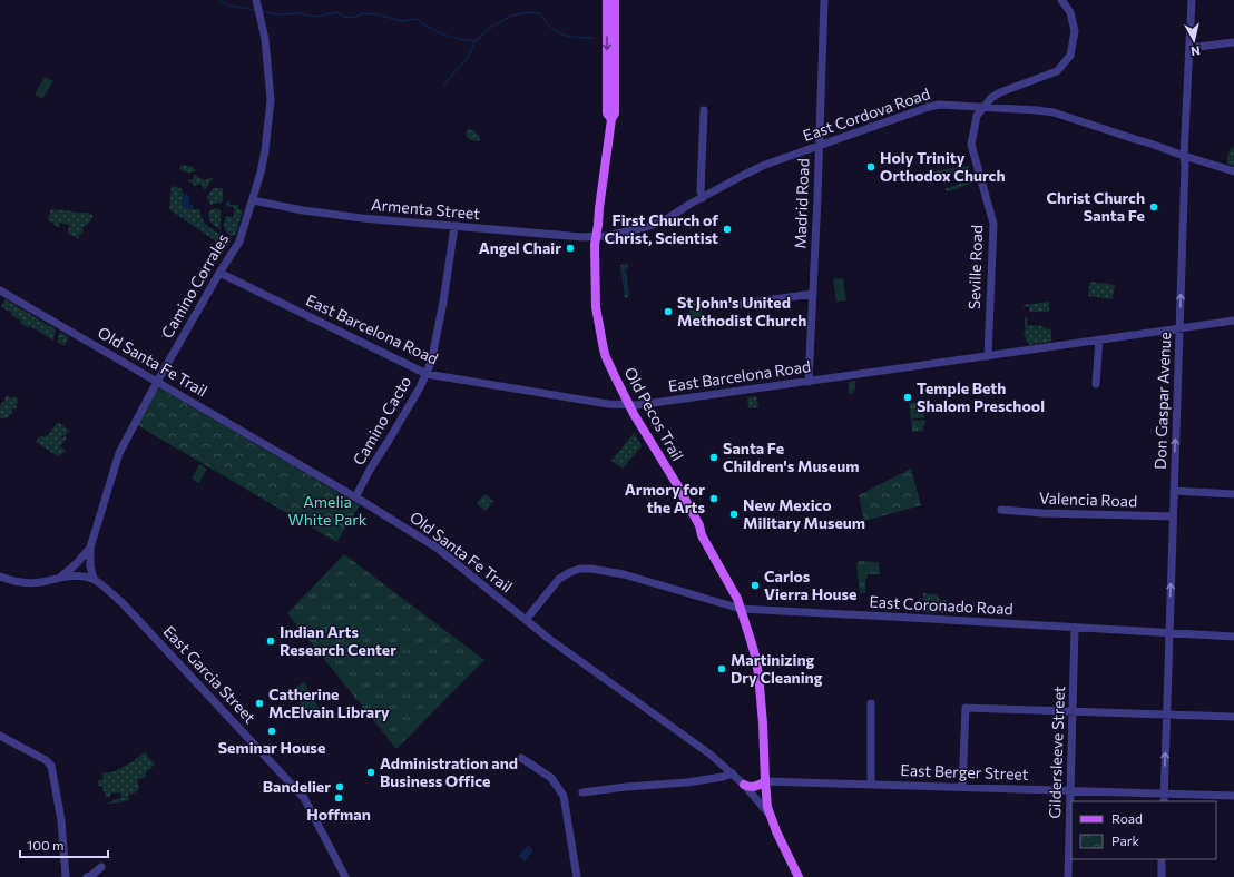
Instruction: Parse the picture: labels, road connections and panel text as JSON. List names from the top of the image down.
{
  "streets": {
    "main road": ["Old Santa Fe Trail", "Old Pecos Trail"],
    "street": [
      "East Cordova Road",
      "Madrid Road",
      "Armenta Street",
      "Seville Road",
      "Camino Corrales",
      "East Barcelona Road",
      "Don Gaspar Avenue",
      "Camino Cacto",
      "Valencia Road",
      "East Coronado Road",
      "East Garcia Street",
      "Gildersleeve Street",
      "East Berger Street"
    ]
  },
  "crossings": [
    ["East Cordova Road", "Madrid Road"],
    ["East Cordova Road", "Armenta Street"],
    ["East Cordova Road", "Seville Road"],
    ["East Cordova Road", "Don Gaspar Avenue"],
    ["East Cordova Road", "Old Pecos Trail"],
    ["Madrid Road", "East Barcelona Road"],
    ["Armenta Street", "Camino Corrales"],
    ["Armenta Street", "Old Pecos Trail"],
    ["Armenta Street", "Camino Cacto"],
    ["Seville Road", "East Barcelona Road"],
    ["Camino Corrales", "East Barcelona Road"],
    ["Camino Corrales", "Old Santa Fe Trail"],
    ["Camino Corrales", "East Garcia Street"],
    ["East Barcelona Road", "Don Gaspar Avenue"],
    ["East Barcelona Road", "Old Pecos Trail"],
    ["East Barcelona Road", "Camino Cacto"],
    ["Old Santa Fe Trail", "Old Pecos Trail"],
    ["Old Santa Fe Trail", "Camino Cacto"],
    ["Old Santa Fe Trail", "East Coronado Road"],
    ["Don Gaspar Avenue", "Valencia Road"],
    ["Don Gaspar Avenue", "East Coronado Road"],
    ["Don Gaspar Avenue", "East Berger Street"],
    ["Old Pecos Trail", "East Coronado Road"],
    ["Old Pecos Trail", "East Berger Street"],
    ["East Coronado Road", "Gildersleeve Street"],
    ["Gildersleeve Street", "East Berger Street"]
  ],
  "one_way": ["Don Gaspar Avenue"],
  "parks": ["Amelia White Park"],
  "places": [
    "Holy Trinity Orthodox Church",
    "Christ Church Santa Fe",
    "First Church of Christ, Scientist",
    "Angel Chair",
    "St John's United Methodist Church",
    "Temple Beth Shalom Preschool",
    "Santa Fe Children's Museum",
    "Armory for the Arts",
    "New Mexico Military Museum",
    "Carlos Vierra House",
    "Indian Arts Research Center",
    "Martinizing Dry Cleaning",
    "Catherine McElvain Library",
    "Seminar House",
    "Administration and Business Office",
    "Bandelier",
    "Hoffman"
  ],
  "legend": ["Road", "Park"],
  "scale_bar": "100 m",
  "north": "bottom"
}
